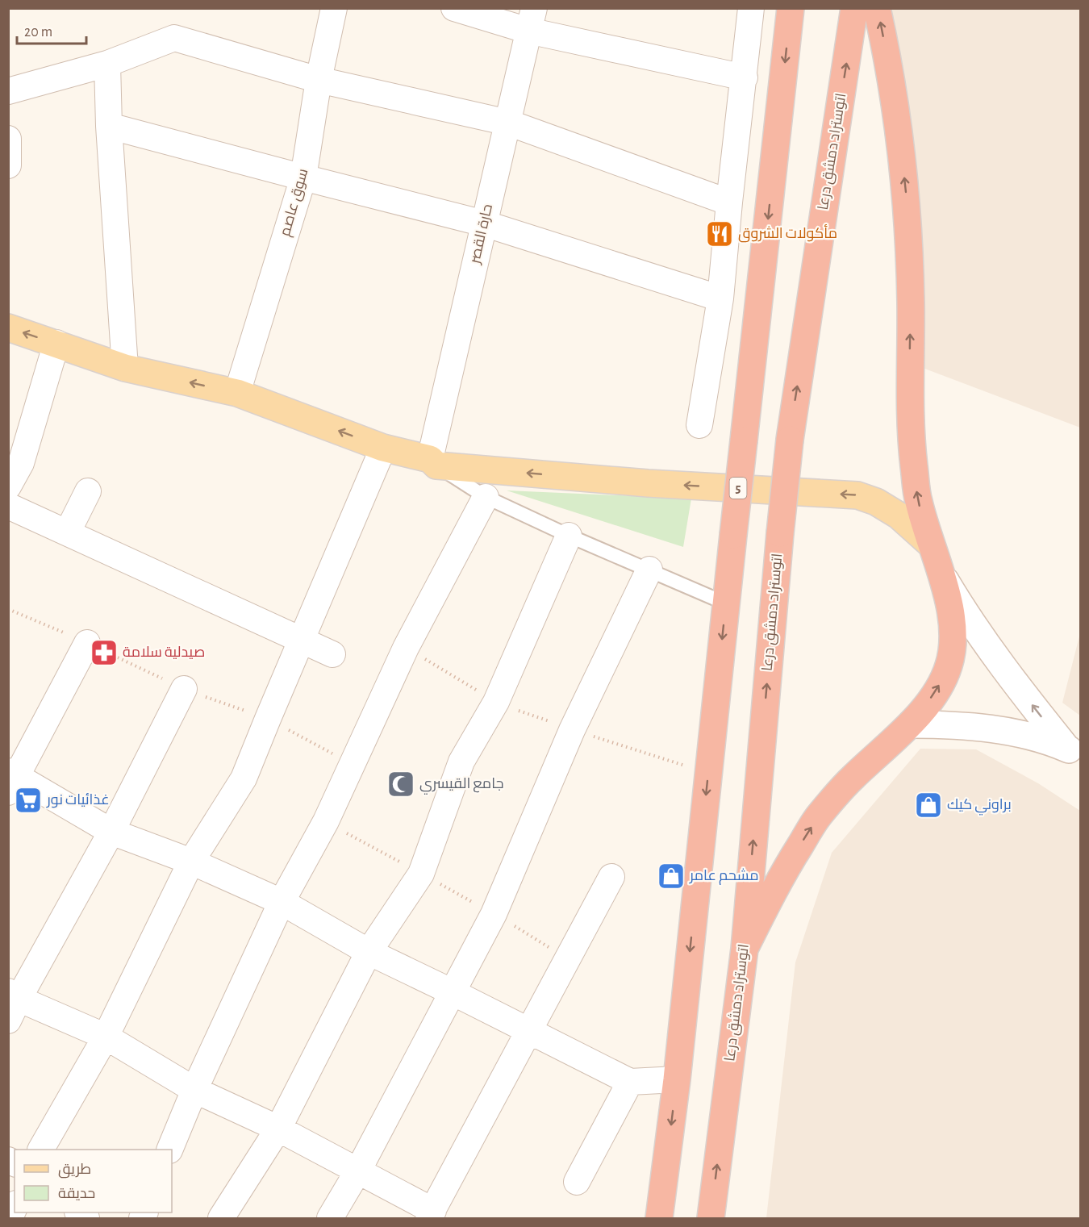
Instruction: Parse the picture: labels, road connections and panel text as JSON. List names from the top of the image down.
{
  "streets": {
    "highway": ["اتوستراد دمشق درعا", "5"],
    "street": ["سوق عاصم", "حارة القصر"]
  },
  "places": {
    "restaurant": ["مأكولات الشروق"],
    "pharmacy": ["صيدلية سلامة"],
    "mosque": ["جامع القيسري"],
    "supermarket": ["غذائيات نور"],
    "shop": ["براوني كيك", "مشحم عامر"]
  },
  "legend": ["طريق", "حديقة"],
  "scale_bar": "20 m"
}
